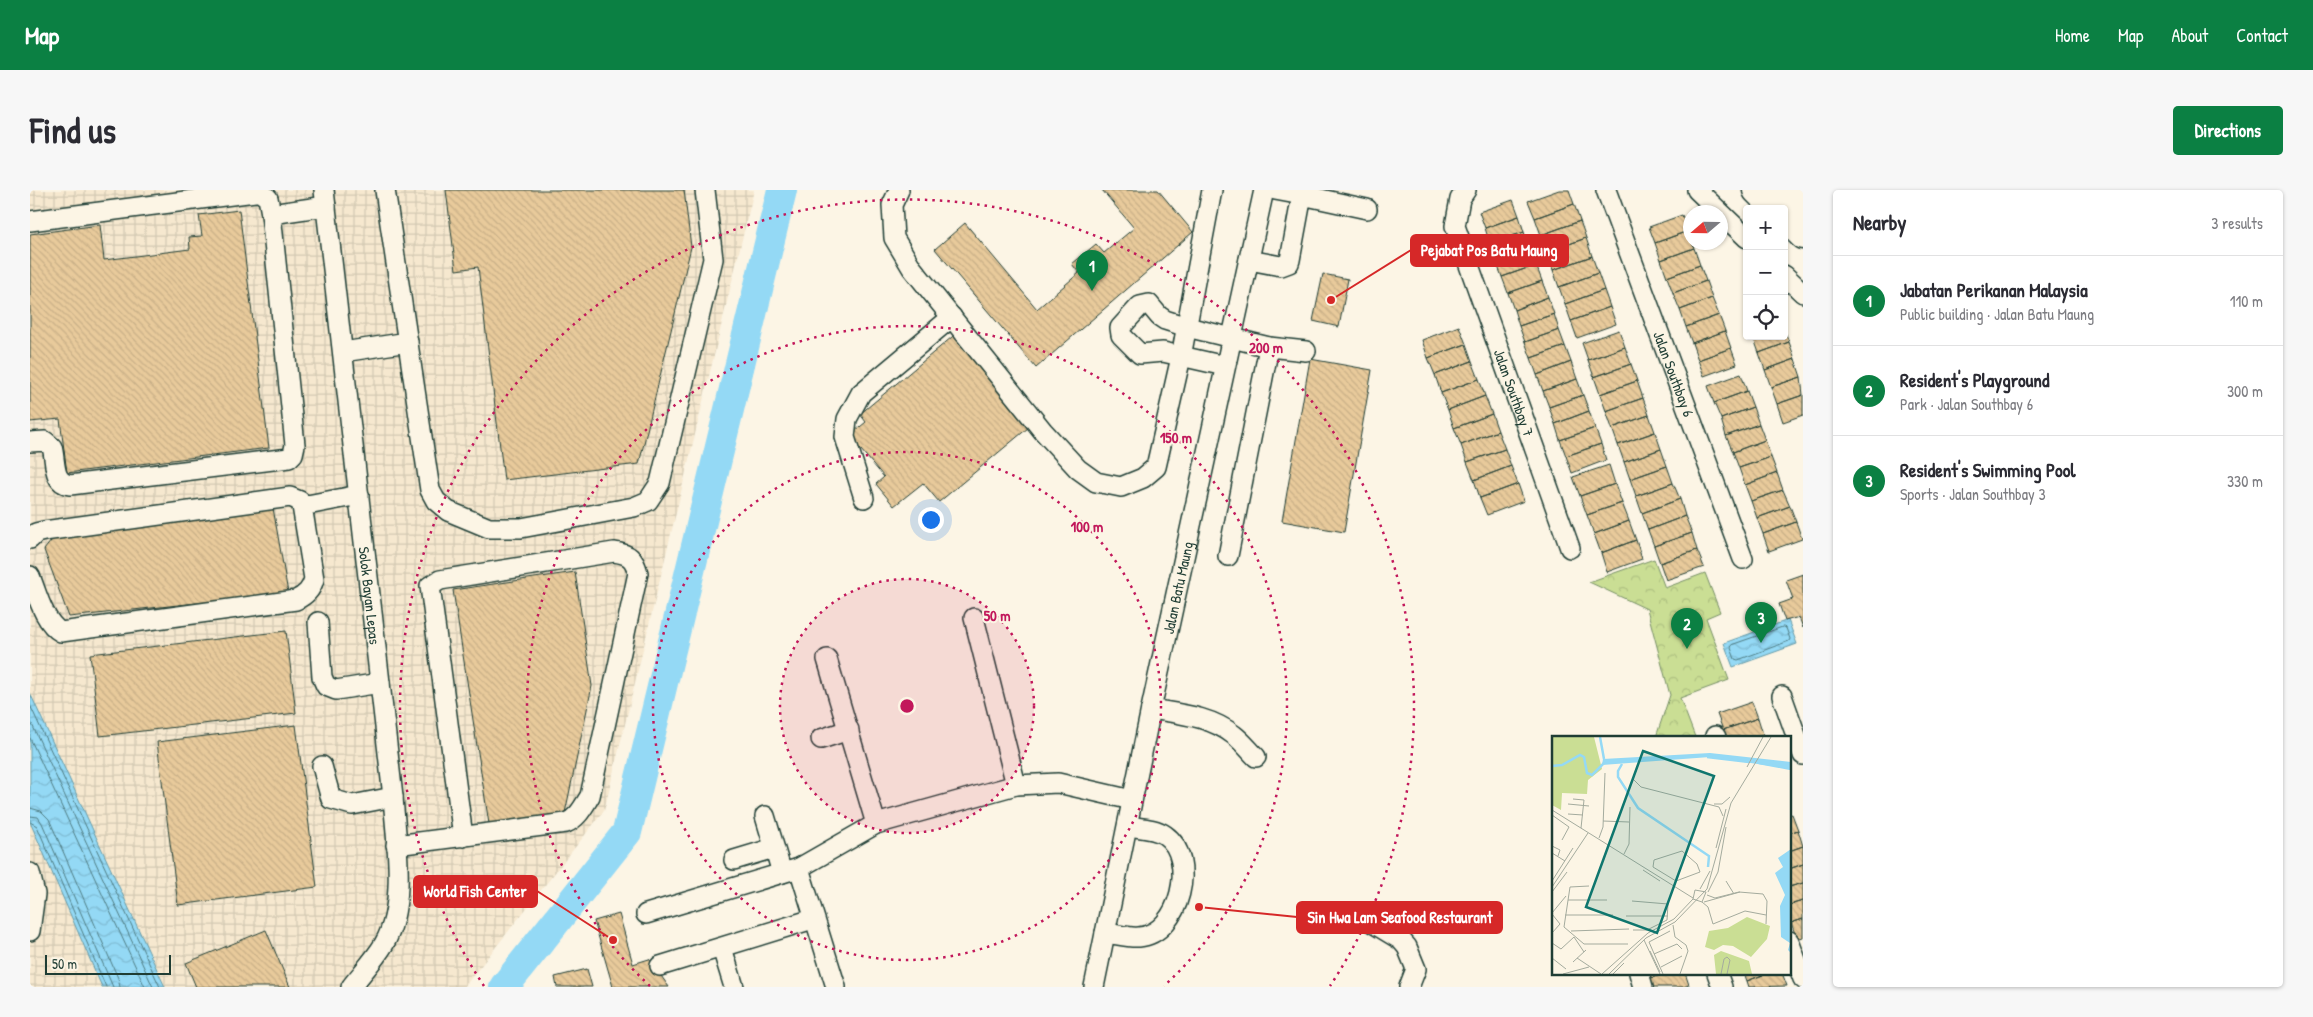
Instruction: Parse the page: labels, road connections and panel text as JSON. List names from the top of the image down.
{
  "streets": {
    "street": [
      "Jalan Southbay 6",
      "Jalan Southbay 7",
      "Jalan Batu Maung",
      "Solok Bayan Lepas"
    ]
  },
  "places": ["Pejabat Pos Batu Maung", "Sin Hwa Lam Seafood Restaurant", "World Fish Center"],
  "scale_bar": "50 m",
  "north": "left",
  "page": {
    "header": "Map",
    "nav": [
      "Home",
      "Map",
      "About",
      "Contact"
    ],
    "buttons": "Directions",
    "title": "Find us",
    "heading": ["Nearby", "3 results"],
    "map_buttons": ["+", "−"],
    "pins": ["1", "3", "2"],
    "list": [
      {
        "mark": "1",
        "name": "Jabatan Perikanan Malaysia",
        "note": "Public building · Jalan Batu Maung",
        "value": "110 m"
      },
      {
        "mark": "2",
        "name": "Resident's Playground",
        "note": "Park · Jalan Southbay 6",
        "value": "300 m"
      },
      {
        "mark": "3",
        "name": "Resident's Swimming Pool",
        "note": "Sports · Jalan Southbay 3",
        "value": "330 m"
      }
    ],
    "scale": "50 m"
  },
  "rings": [
    "200 m",
    "150 m",
    "100 m",
    "50 m"
  ]
}
